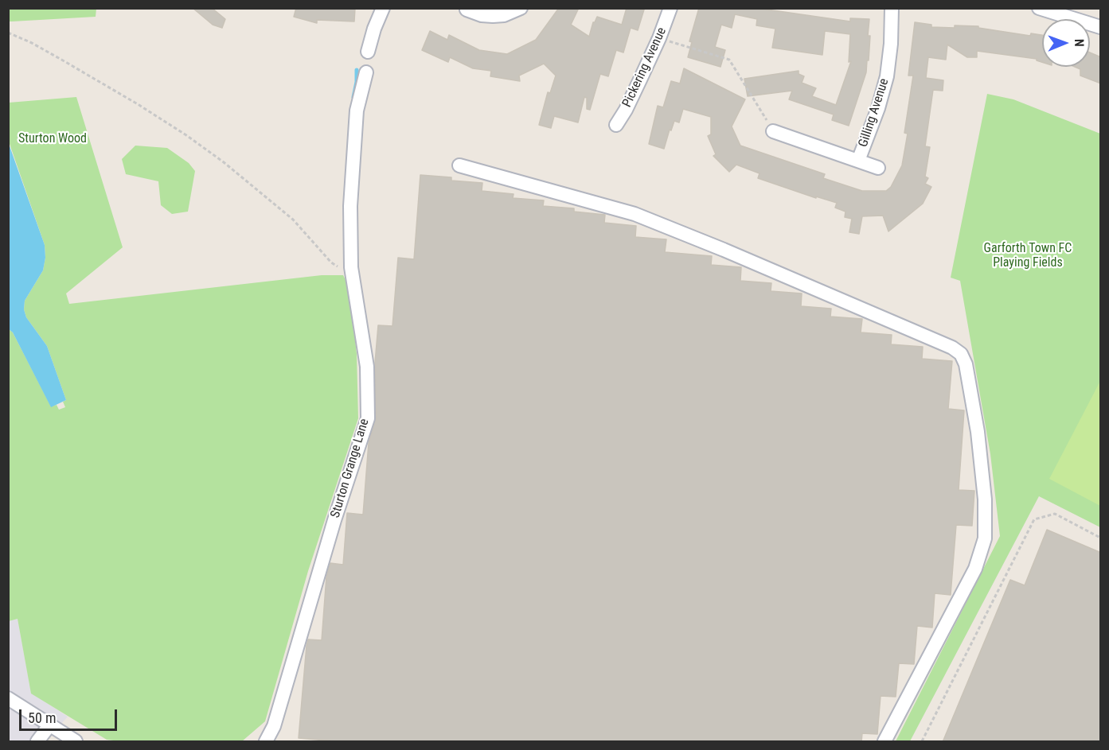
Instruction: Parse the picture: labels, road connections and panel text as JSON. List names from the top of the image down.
{
  "streets": {
    "street": ["Pickering Avenue", "Gilling Avenue", "Sturton Grange Lane"]
  },
  "parks": ["Sturton Wood", "Garforth Town FC Playing Fields"],
  "scale_bar": "50 m",
  "north": "right"
}
